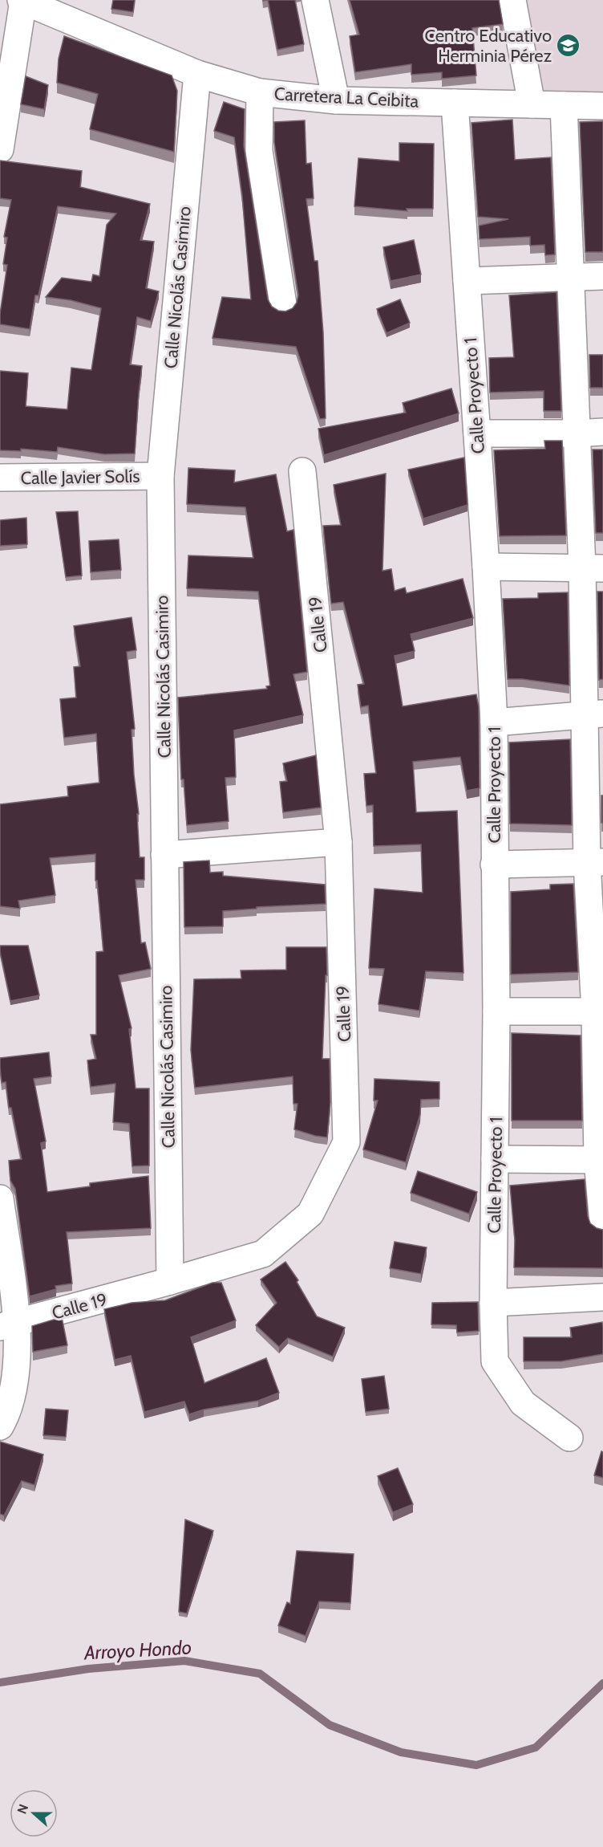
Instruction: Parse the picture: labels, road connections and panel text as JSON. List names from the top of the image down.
{
  "streets": {
    "street": [
      "Carretera La Ceibita",
      "Calle Nicolás Casimiro",
      "Calle Proyecto 1",
      "Calle Javier Solís",
      "Calle 19"
    ]
  },
  "crossings": [
    ["Carretera La Ceibita", "Calle Nicolás Casimiro"],
    ["Carretera La Ceibita", "Calle Proyecto 1"],
    ["Calle Nicolás Casimiro", "Calle Javier Solís"],
    ["Calle Nicolás Casimiro", "Calle 19"]
  ],
  "water": ["Arroyo Hondo"],
  "places": {
    "school or university": ["Centro Educativo Herminia Pérez"]
  },
  "north": "left"
}
